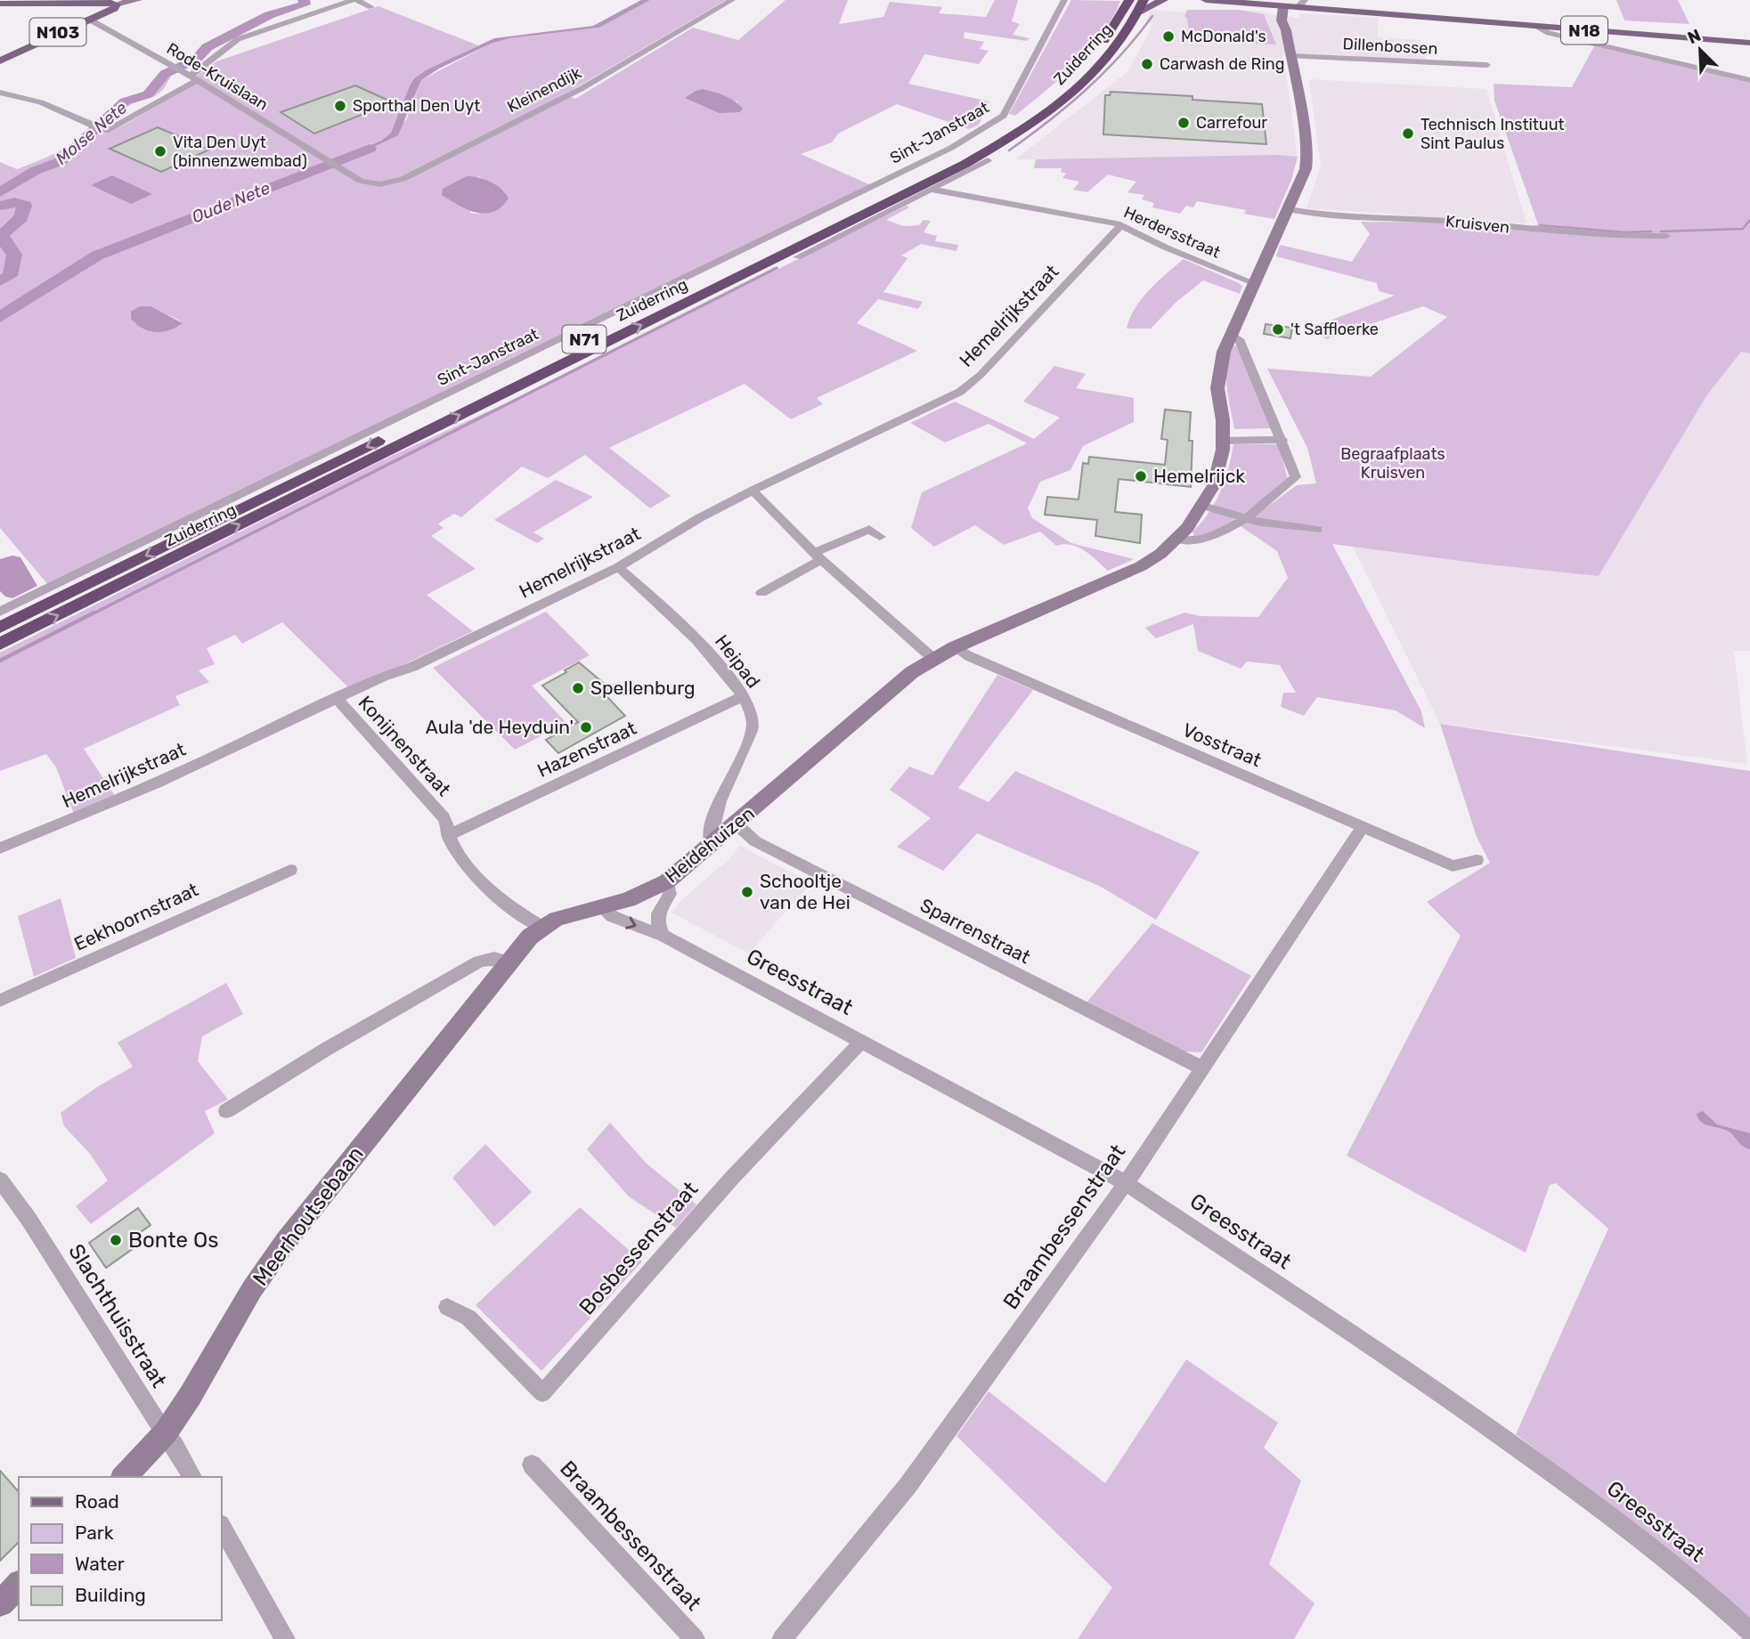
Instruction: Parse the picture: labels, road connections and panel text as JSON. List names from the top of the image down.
{
  "streets": {
    "highway": ["Zuiderring", "N71"],
    "main road": ["N18", "N103"],
    "street": [
      "Dillenbossen",
      "Rode-Kruislaan",
      "Kleinendijk",
      "Sint-Janstraat",
      "Kruisven",
      "Herdersstraat",
      "Hemelrijkstraat",
      "Heipad",
      "Vosstraat",
      "Konijnenstraat",
      "Hazenstraat",
      "Heidehuizen",
      "Eekhoornstraat",
      "Sparrenstraat",
      "Greesstraat",
      "Meerhoutsebaan",
      "Braambessenstraat",
      "Bosbessenstraat",
      "Slachthuisstraat"
    ]
  },
  "crossings": [
    ["N103", "Rode-Kruislaan"],
    ["Rode-Kruislaan", "Kleinendijk"],
    ["Herdersstraat", "Hemelrijkstraat"],
    ["Hemelrijkstraat", "Heipad"],
    ["Hemelrijkstraat", "Konijnenstraat"],
    ["Heipad", "Hazenstraat"],
    ["Heipad", "Heidehuizen"],
    ["Vosstraat", "Heidehuizen"],
    ["Vosstraat", "Braambessenstraat"],
    ["Konijnenstraat", "Hazenstraat"],
    ["Konijnenstraat", "Heidehuizen"],
    ["Heidehuizen", "Sparrenstraat"],
    ["Heidehuizen", "Greesstraat"],
    ["Heidehuizen", "Meerhoutsebaan"],
    ["Sparrenstraat", "Braambessenstraat"],
    ["Greesstraat", "Braambessenstraat"],
    ["Greesstraat", "Bosbessenstraat"],
    ["Meerhoutsebaan", "Slachthuisstraat"]
  ],
  "water": ["Molse Nete", "Oude Nete"],
  "parks": ["Begraafplaats Kruisven"],
  "places": [
    "McDonald's",
    "Carwash de Ring",
    "Sporthal Den Uyt",
    "Carrefour",
    "Technisch Instituut Sint Paulus",
    "Vita Den Uyt (binnenzwembad)",
    "'t Saffloerke",
    "Hemelrijck",
    "Spellenburg",
    "Aula 'de Heyduin'",
    "Schooltje van de Hei",
    "Bonte Os"
  ],
  "legend": [
    "Road",
    "Park",
    "Water",
    "Building"
  ],
  "north": "top left"
}
